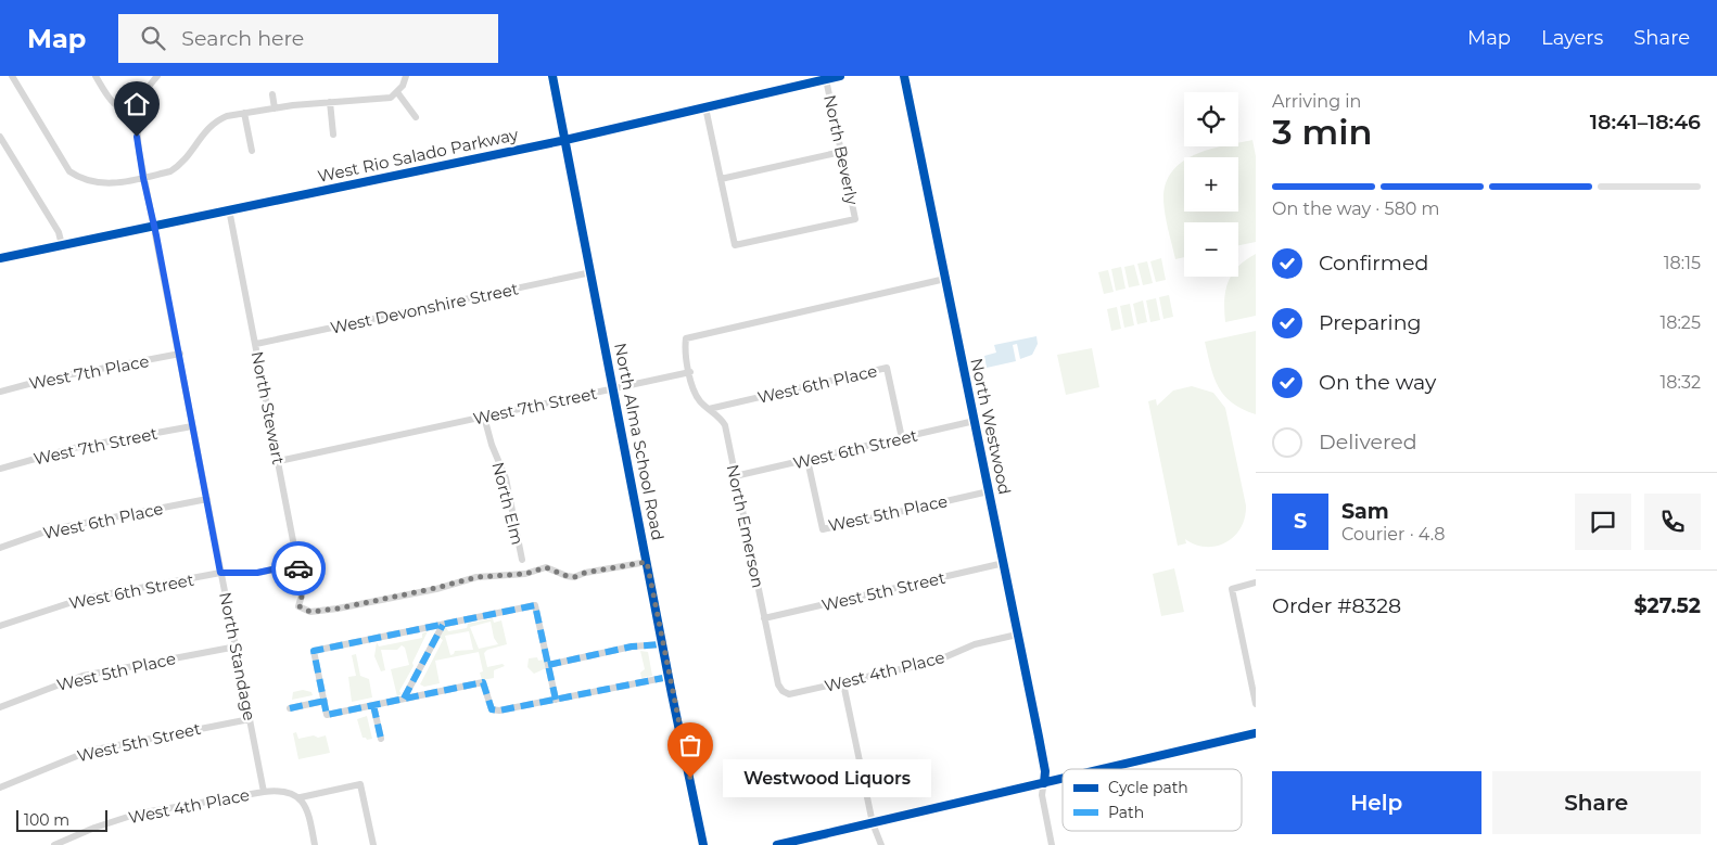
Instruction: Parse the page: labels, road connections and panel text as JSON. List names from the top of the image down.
{
  "streets": {
    "main road": ["West Rio Salado Parkway", "North Alma School Road"],
    "street": [
      "North Beverly",
      "West Devonshire Street",
      "West 7th Place",
      "West 6th Place",
      "West 7th Street",
      "North Stewart",
      "North Westwood",
      "West 6th Street",
      "North Elm",
      "West 5th Place",
      "North Emerson",
      "West 5th Street",
      "North Standage",
      "West 4th Place"
    ]
  },
  "crossings": [
    ["North Beverly", "West Rio Salado Parkway"],
    ["West Rio Salado Parkway", "North Stewart"],
    ["West Rio Salado Parkway", "North Alma School Road"],
    ["West Rio Salado Parkway", "North Standage"],
    ["West Devonshire Street", "North Stewart"],
    ["West Devonshire Street", "North Alma School Road"],
    ["West 7th Place", "North Standage"],
    ["West 6th Place", "West 6th Street"],
    ["West 6th Place", "North Emerson"],
    ["West 6th Place", "North Standage"],
    ["West 7th Street", "North Stewart"],
    ["West 7th Street", "North Alma School Road"],
    ["West 7th Street", "North Elm"],
    ["West 7th Street", "North Emerson"],
    ["West 7th Street", "North Standage"],
    ["North Stewart", "North Alma School Road"],
    ["North Stewart", "West 6th Street"],
    ["North Westwood", "West 6th Street"],
    ["North Westwood", "West 5th Place"],
    ["North Westwood", "West 5th Street"],
    ["North Westwood", "West 4th Place"],
    ["West 6th Street", "West 5th Place"],
    ["West 6th Street", "North Emerson"],
    ["West 6th Street", "North Standage"],
    ["West 5th Place", "North Standage"],
    ["North Emerson", "West 5th Street"],
    ["North Emerson", "West 4th Place"],
    ["West 5th Street", "North Standage"],
    ["North Standage", "West 4th Place"]
  ],
  "places": ["Westwood Liquors"],
  "legend": ["Cycle path", "Path"],
  "scale_bar": "100 m",
  "page": {
    "header": "Map",
    "search": "Search here",
    "nav": ["Map", "Layers", "Share"],
    "heading": ["3 min", "Arriving in", "18:41–18:46"],
    "panel": [
      "Sam",
      "Courier · 4.8",
      "Order #8328",
      "$27.52"
    ],
    "map_buttons": ["+", "−"],
    "bar": "On the way · 580 m",
    "list": [
      ["Confirmed", "18:15"],
      ["Preparing", "18:25"],
      ["On the way", "18:32"],
      "Delivered"
    ],
    "round": "S",
    "bubble": "Westwood Liquors",
    "buttons": ["Help", "Share"],
    "scale": "100 m"
  }
}
